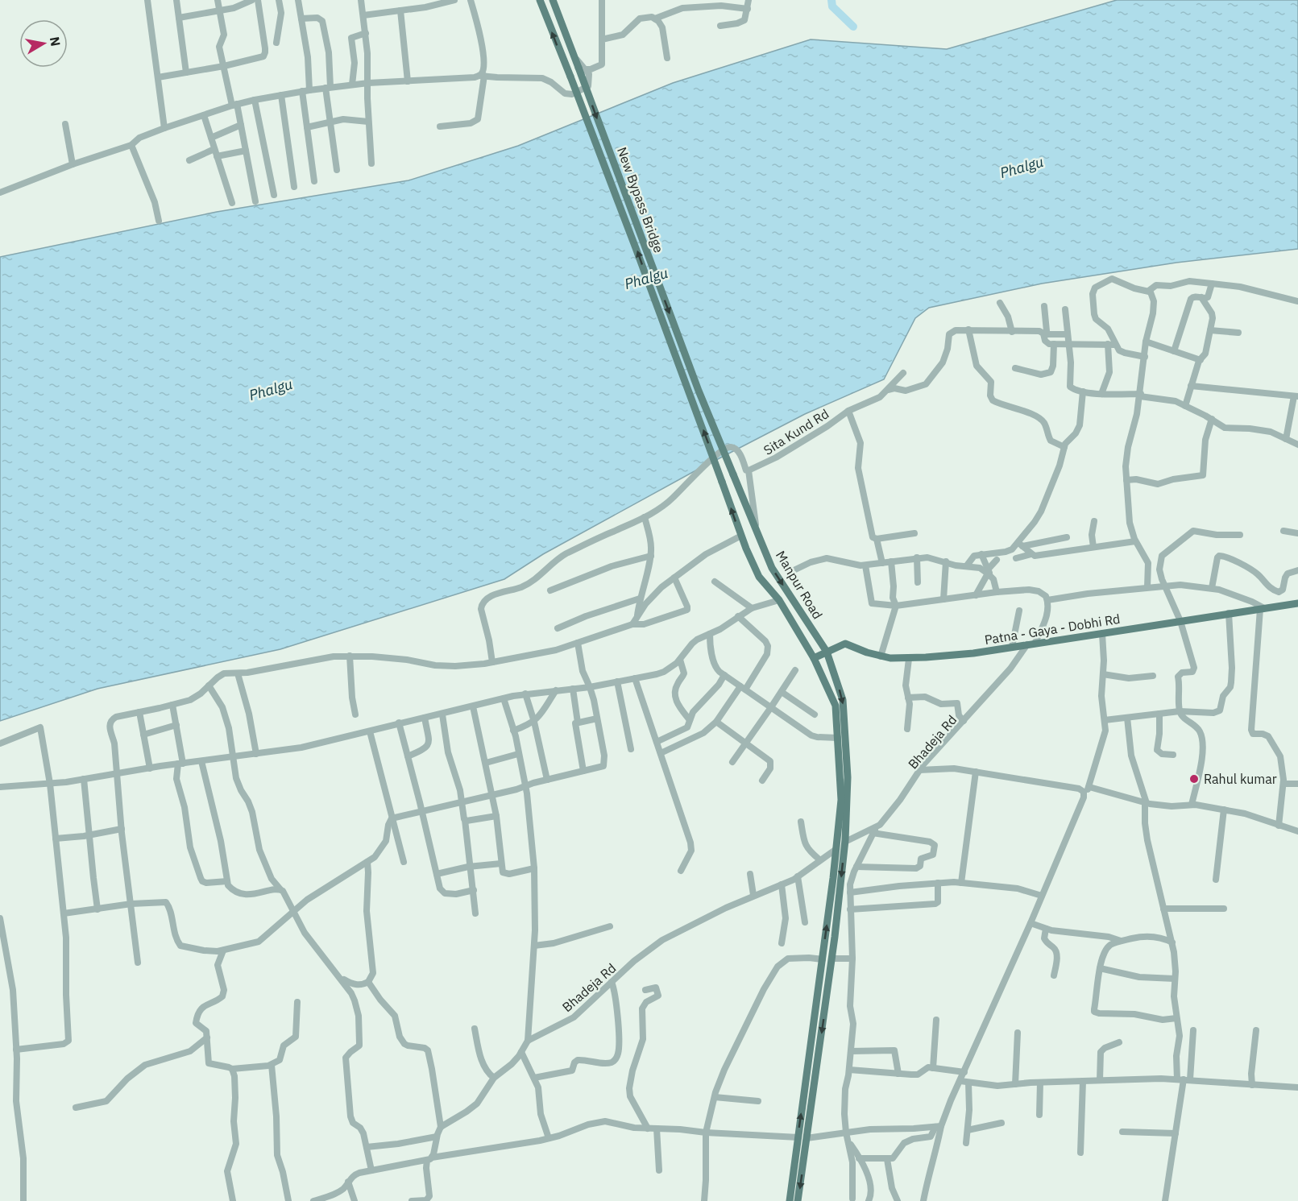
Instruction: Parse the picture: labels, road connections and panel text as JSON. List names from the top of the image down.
{
  "streets": {
    "main road": ["New Bypass Bridge", "Manpur Road", "Patna - Gaya - Dobhi Rd"],
    "street": ["Sita Kund Rd", "Bhadeja Rd"]
  },
  "crossings": [
    ["New Bypass Bridge", "Manpur Road"],
    ["Manpur Road", "Patna - Gaya - Dobhi Rd"],
    ["Manpur Road", "Bhadeja Rd"],
    ["Patna - Gaya - Dobhi Rd", "Bhadeja Rd"]
  ],
  "water": ["Phalgu"],
  "places": ["Rahul kumar"],
  "north": "right"
}
